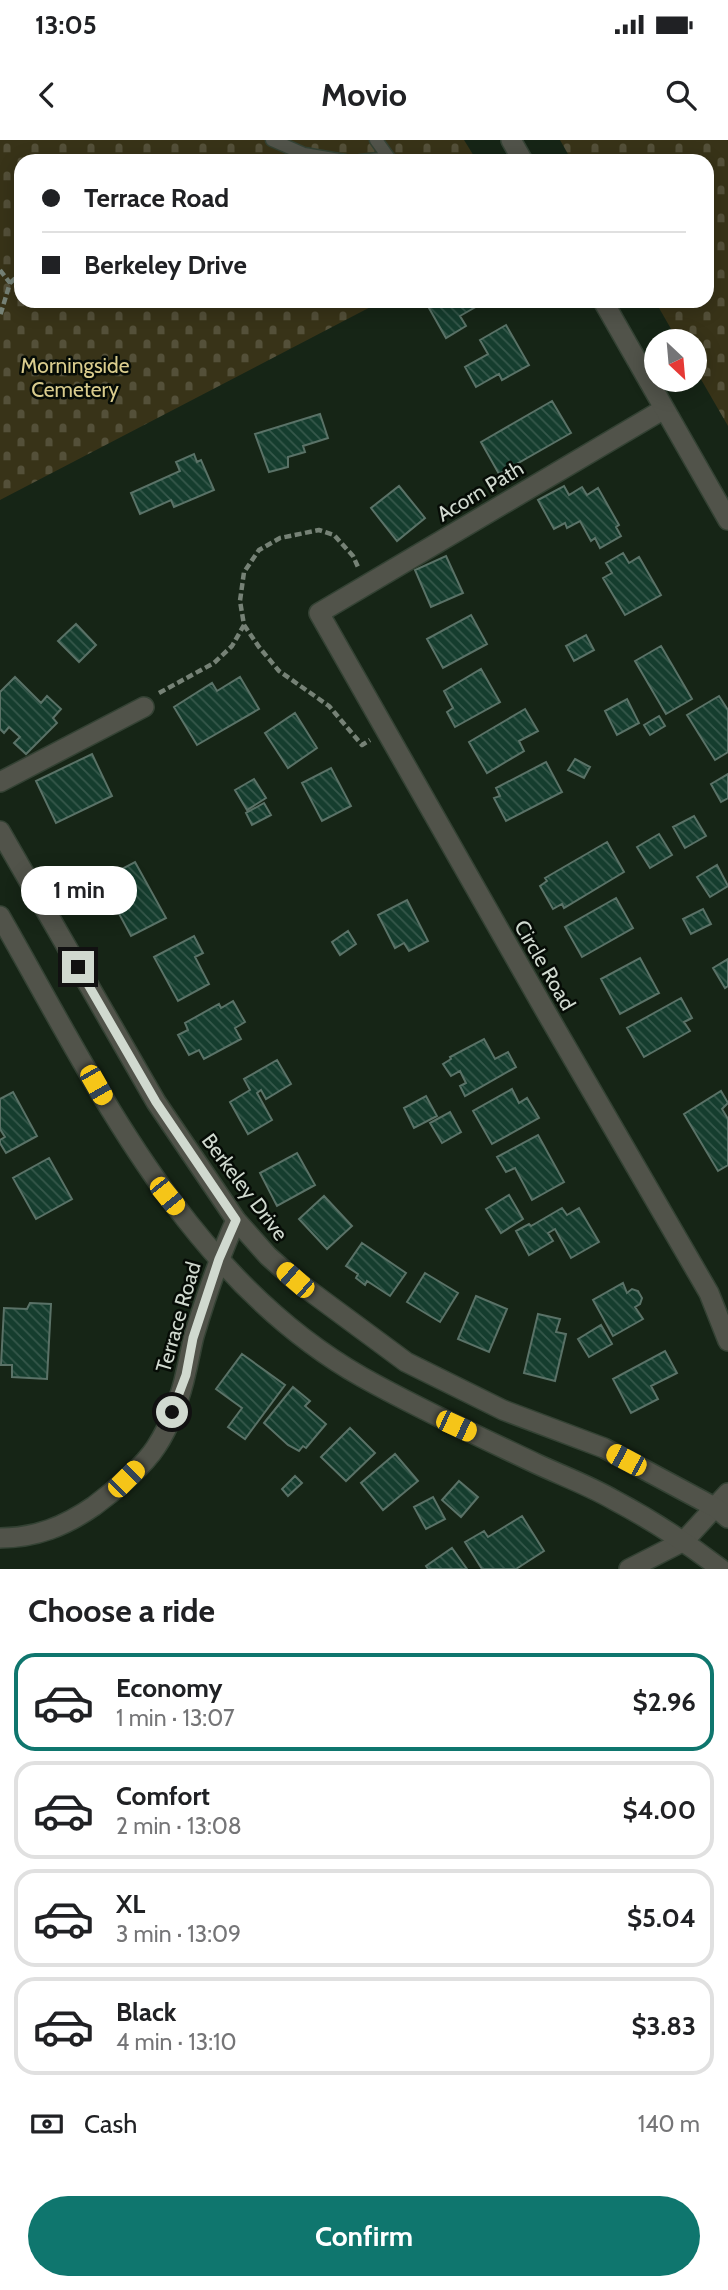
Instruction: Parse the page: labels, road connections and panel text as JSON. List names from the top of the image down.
{
  "streets": {
    "street": [
      "Acorn Path",
      "Circle Road",
      "Berkeley Drive",
      "Terrace Road"
    ]
  },
  "crossings": [
    ["Acorn Path", "Circle Road"],
    ["Berkeley Drive", "Terrace Road"]
  ],
  "parks": ["Morningside Cemetery"],
  "north": "bottom right",
  "page": {
    "status": "13:05",
    "header": "Movio",
    "banner": ["Terrace Road", "Berkeley Drive"],
    "bubble": "1 min",
    "heading": "Choose a ride",
    "list": [
      {
        "name": "Economy",
        "note": "1 min · 13:07",
        "value": "$2.96"
      },
      {
        "name": "Comfort",
        "note": "2 min · 13:08",
        "value": "$4.00"
      },
      {
        "name": "XL",
        "note": "3 min · 13:09",
        "value": "$5.04"
      },
      {
        "name": "Black",
        "note": "4 min · 13:10",
        "value": "$3.83"
      }
    ],
    "pay": ["Cash", "140 m"],
    "buttons": "Confirm"
  }
}
